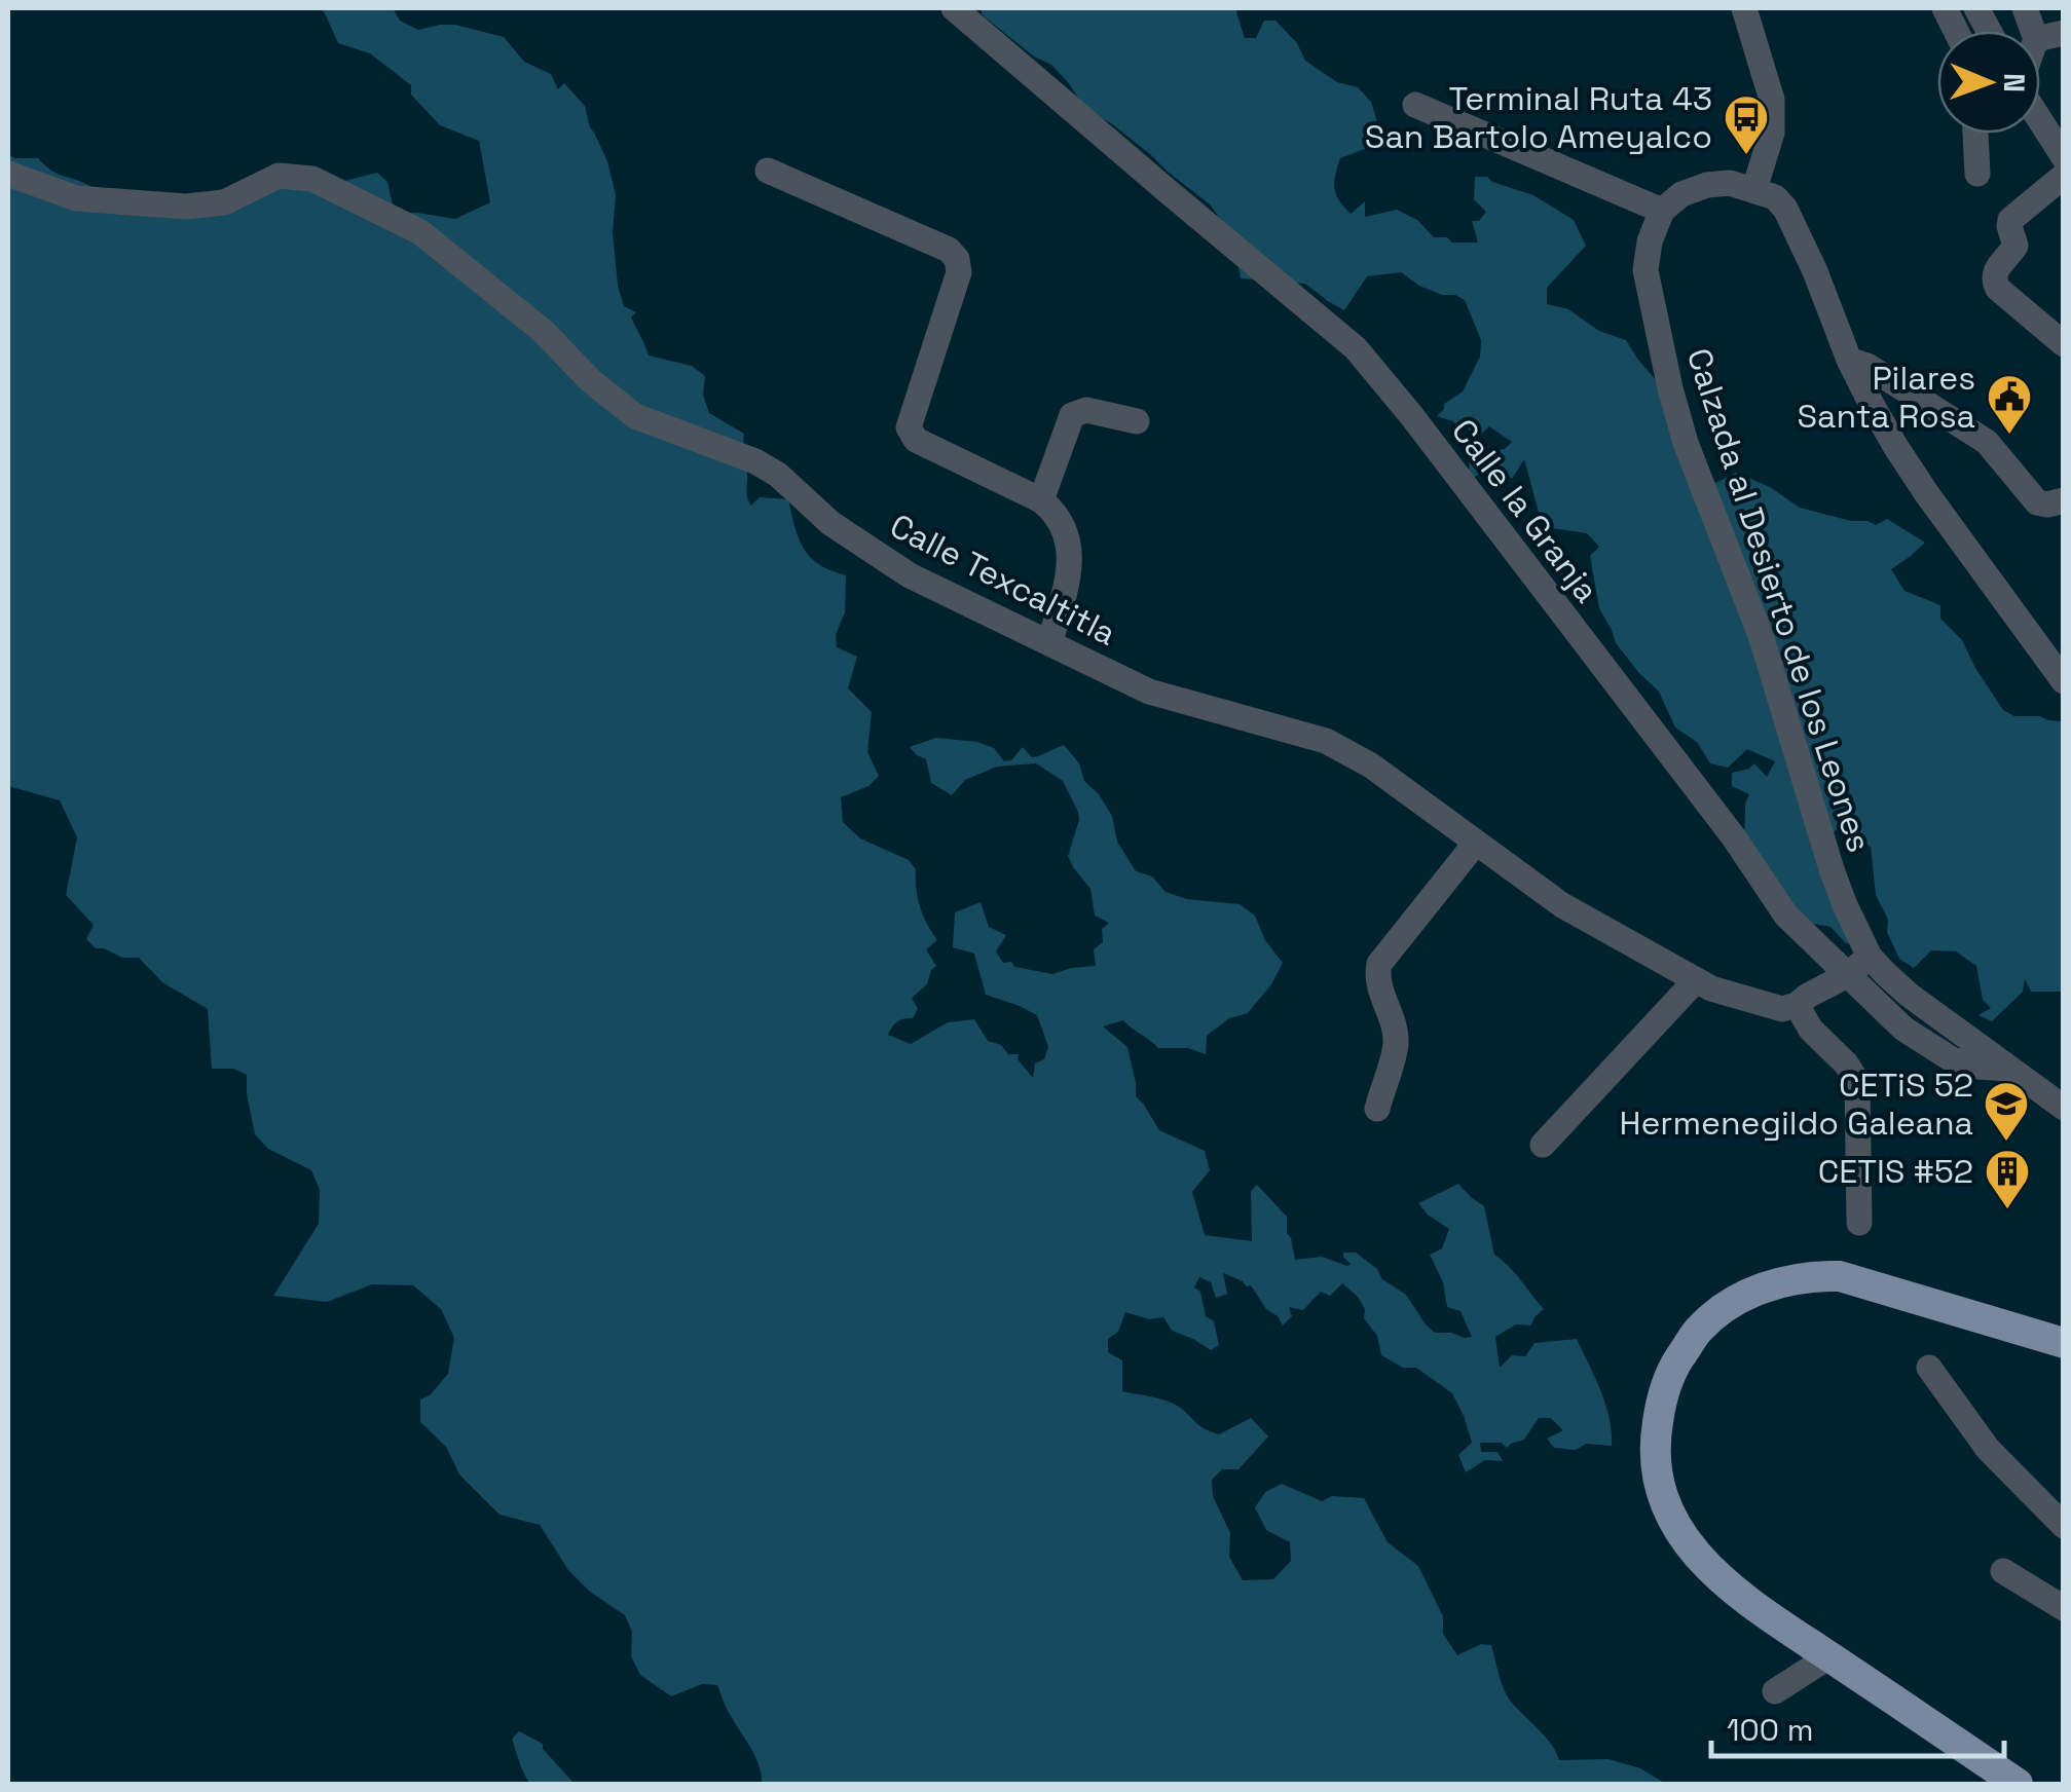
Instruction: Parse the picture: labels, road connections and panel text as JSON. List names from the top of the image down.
{
  "streets": {
    "street": ["Calle la Granja", "Calle Texcaltitla", "Calzada al Desierto de los Leones"]
  },
  "crossings": [
    ["Calle la Granja", "Calzada al Desierto de los Leones"]
  ],
  "places": {
    "bus stop": ["Terminal Ruta 43 San Bartolo Ameyalco"],
    "public building": ["Pilares Santa Rosa"],
    "school or university": ["CETiS 52 Hermenegildo Galeana"],
    "building": ["CETIS #52"]
  },
  "scale_bar": "100 m",
  "north": "right"
}
